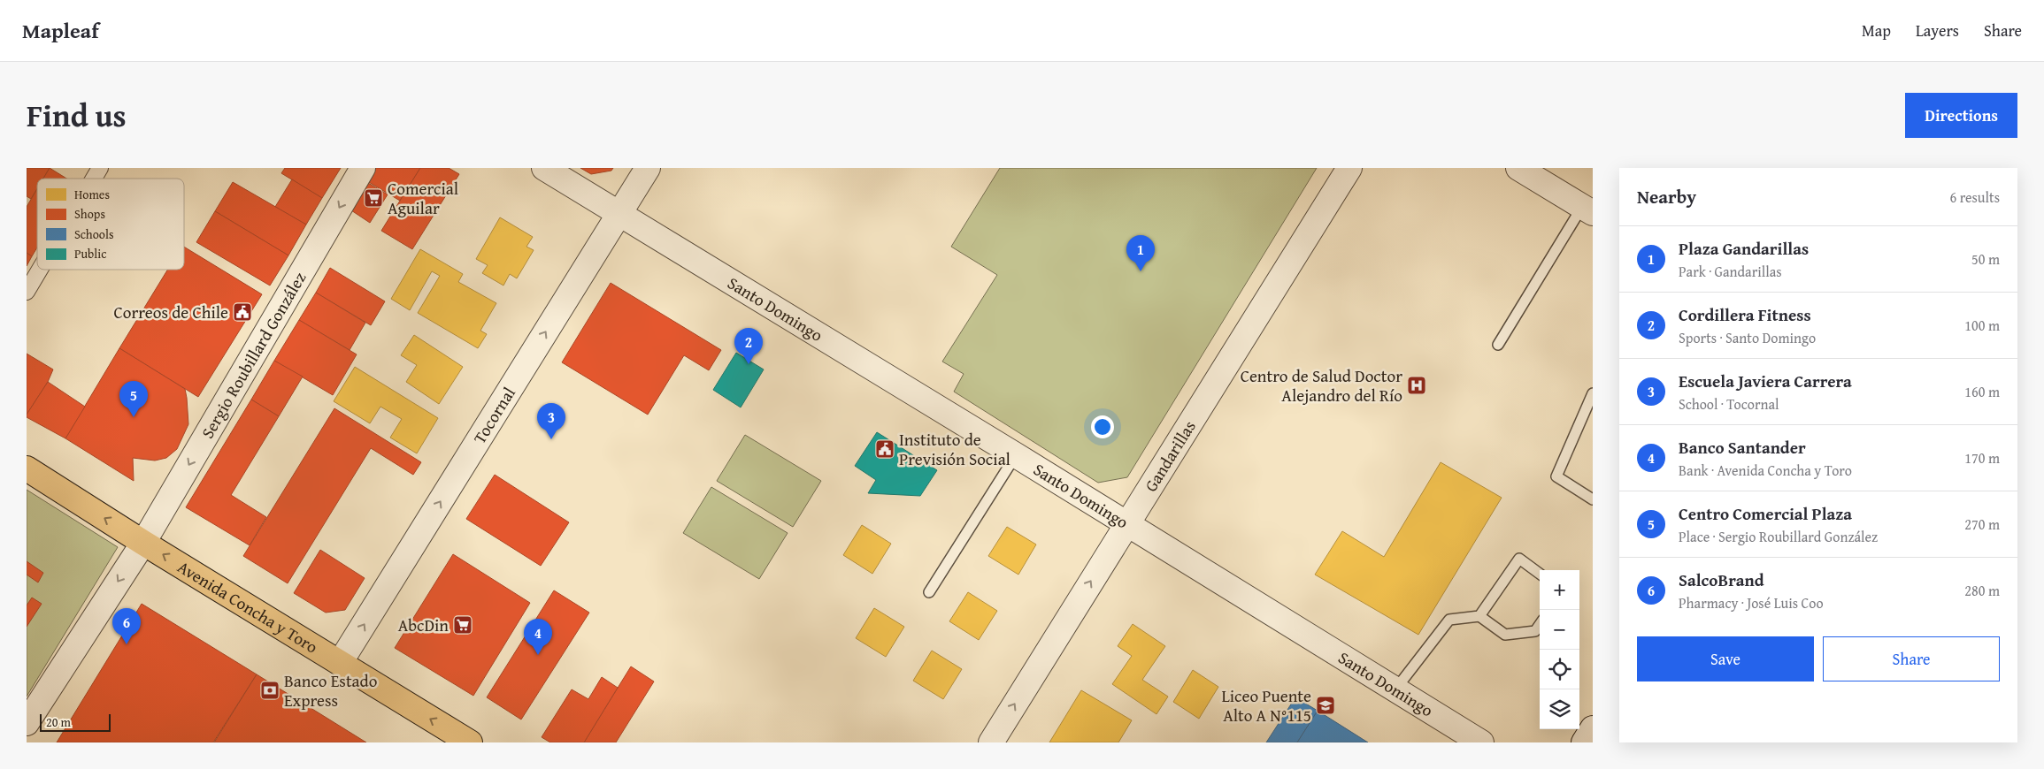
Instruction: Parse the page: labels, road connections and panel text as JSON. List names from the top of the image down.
{
  "streets": {
    "main road": ["Avenida Concha y Toro"],
    "street": [
      "Santo Domingo",
      "Sergio Roubillard González",
      "Tocornal",
      "Gandarillas"
    ]
  },
  "crossings": [
    ["Santo Domingo", "Tocornal"],
    ["Santo Domingo", "Gandarillas"],
    ["Sergio Roubillard González", "Avenida Concha y Toro"],
    ["Tocornal", "Avenida Concha y Toro"]
  ],
  "one_way": [
    "Sergio Roubillard González",
    "Tocornal",
    "Gandarillas",
    "Avenida Concha y Toro"
  ],
  "places": {
    "supermarket": ["Comercial Aguilar", "AbcDin"],
    "public building": ["Correos de Chile", "Instituto de Previsión Social"],
    "hospital": ["Centro de Salud Doctor Alejandro del Río"],
    "bank": ["Banco Estado Express"],
    "school or university": ["Liceo Puente Alto A N°115"]
  },
  "legend": [
    "Homes",
    "Shops",
    "Schools",
    "Public"
  ],
  "scale_bar": "20 m",
  "page": {
    "header": "Mapleaf",
    "nav": ["Map", "Layers", "Share"],
    "title": "Find us",
    "buttons": [
      "Directions",
      ["Save", "Share"]
    ],
    "heading": ["Nearby", "6 results"],
    "list": [
      {
        "mark": "1",
        "name": "Plaza Gandarillas",
        "note": "Park · Gandarillas",
        "value": "50 m"
      },
      {
        "mark": "2",
        "name": "Cordillera Fitness",
        "note": "Sports · Santo Domingo",
        "value": "100 m"
      },
      {
        "mark": "3",
        "name": "Escuela Javiera Carrera",
        "note": "School · Tocornal",
        "value": "160 m"
      },
      {
        "mark": "4",
        "name": "Banco Santander",
        "note": "Bank · Avenida Concha y Toro",
        "value": "170 m"
      },
      {
        "mark": "5",
        "name": "Centro Comercial Plaza",
        "note": "Place · Sergio Roubillard González",
        "value": "270 m"
      },
      {
        "mark": "6",
        "name": "SalcoBrand",
        "note": "Pharmacy · José Luis Coo",
        "value": "280 m"
      }
    ],
    "pins": [
      "1",
      "2",
      "5",
      "3",
      "6",
      "4"
    ],
    "map_buttons": ["+", "−"],
    "scale": "20 m"
  }
}
